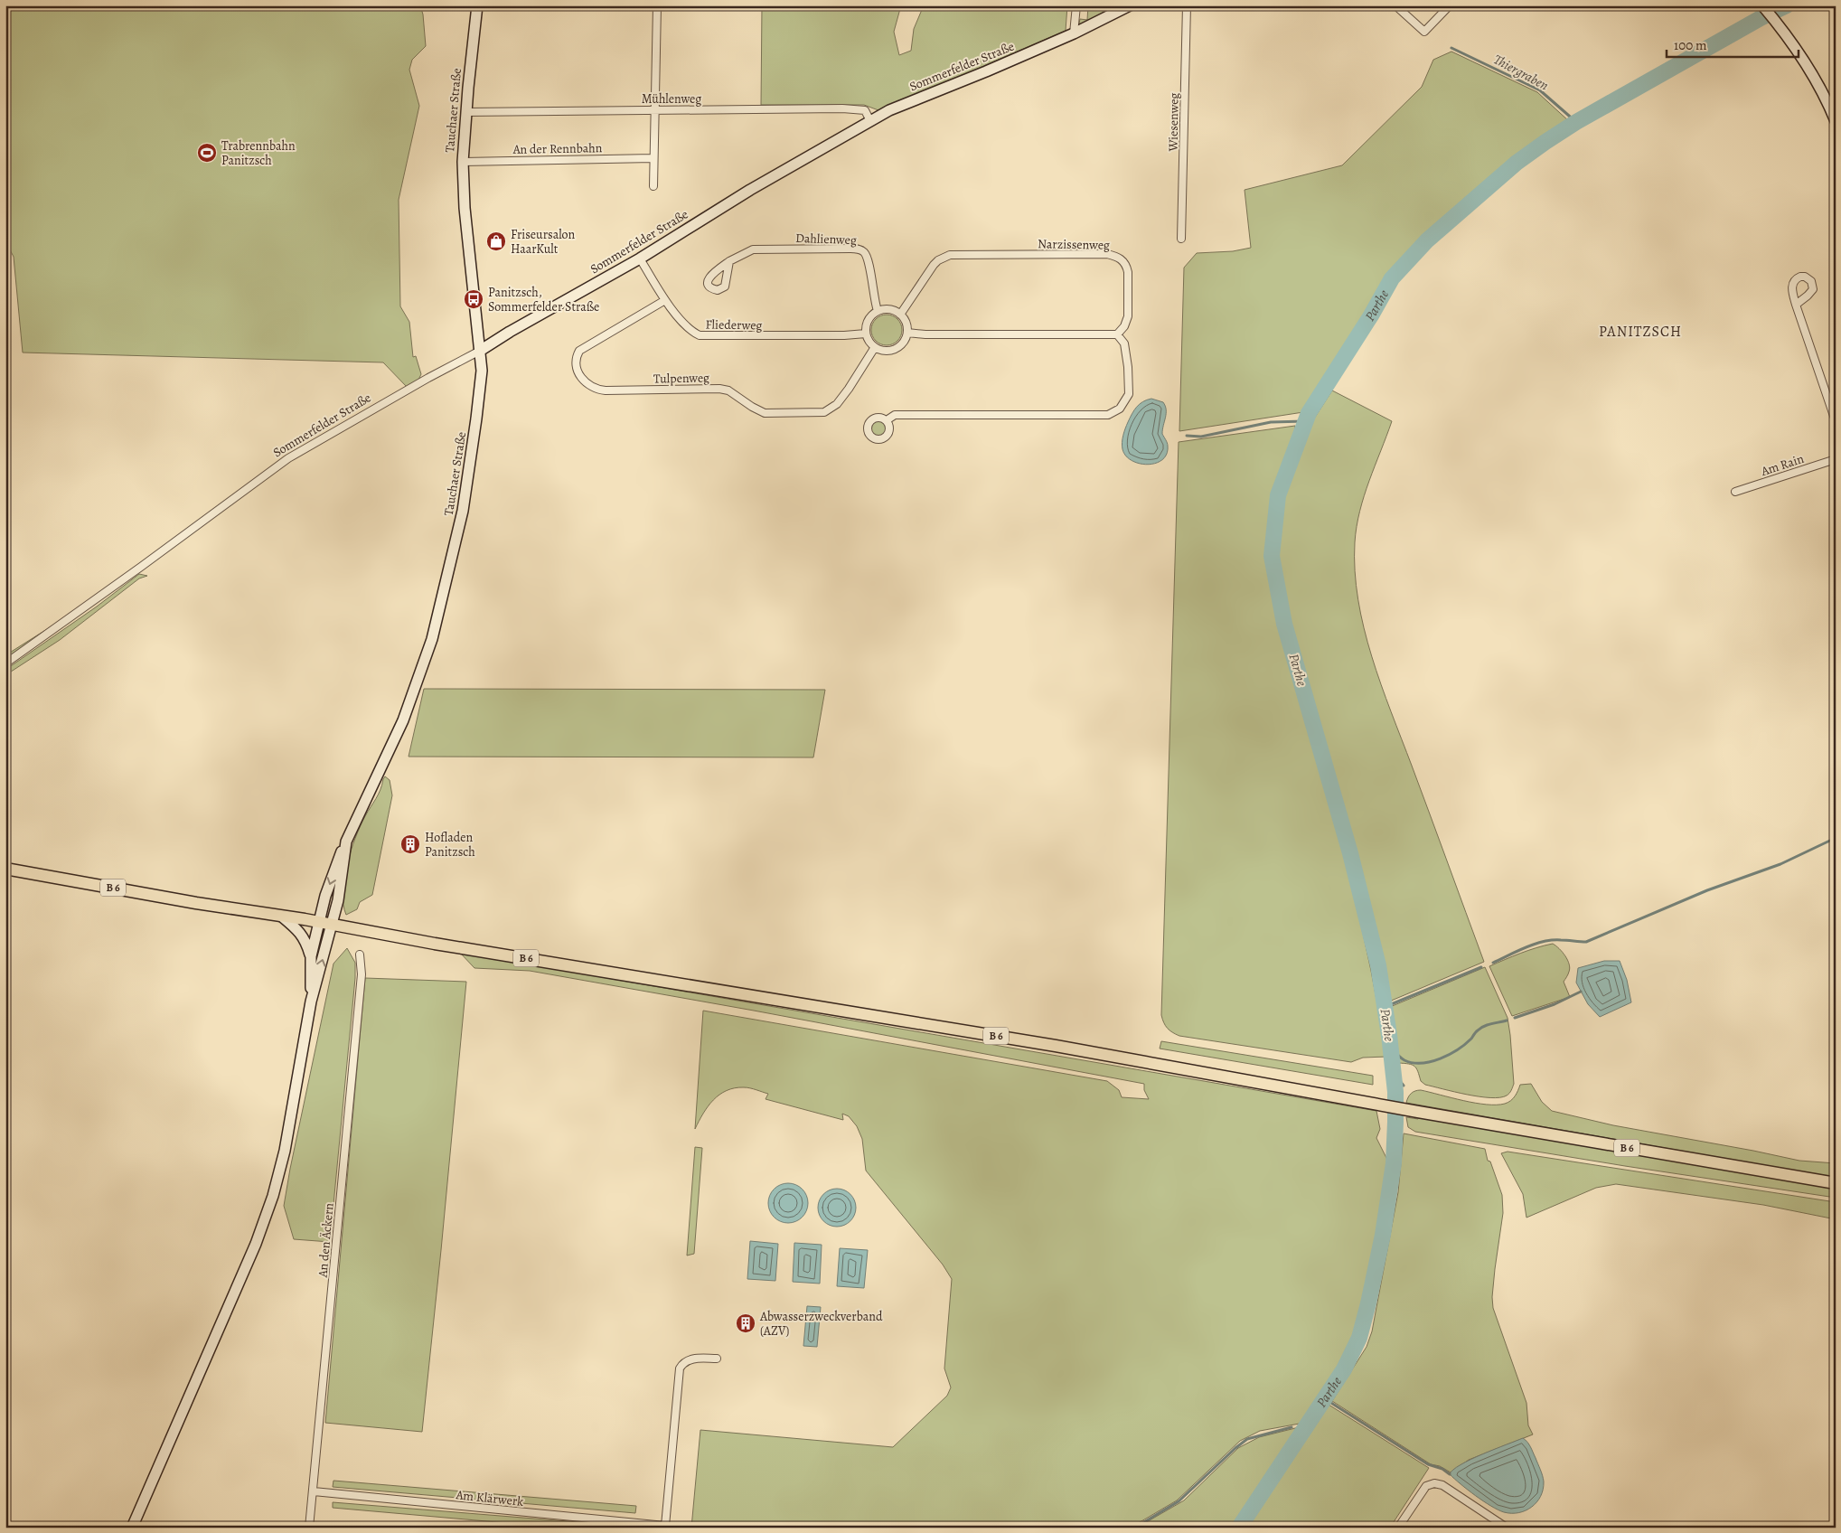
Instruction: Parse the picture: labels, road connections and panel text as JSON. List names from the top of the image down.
{
  "streets": {
    "main road": ["B 6"],
    "street": [
      "Sommerfelder Straße",
      "Mühlenweg",
      "Tauchaer Straße",
      "Wiesenweg",
      "An der Rennbahn",
      "Dahlienweg",
      "Narzissenweg",
      "Fliederweg",
      "Tulpenweg",
      "Am Rain",
      "An den Äckern",
      "Am Klärwerk"
    ]
  },
  "crossings": [
    ["Sommerfelder Straße", "Mühlenweg"],
    ["Sommerfelder Straße", "Tauchaer Straße"],
    ["Sommerfelder Straße", "Fliederweg"],
    ["Mühlenweg", "Tauchaer Straße"],
    ["Tauchaer Straße", "An der Rennbahn"],
    ["Tauchaer Straße", "B 6"],
    ["Dahlienweg", "Narzissenweg"],
    ["Dahlienweg", "Fliederweg"],
    ["Dahlienweg", "Tulpenweg"],
    ["Narzissenweg", "Fliederweg"],
    ["Narzissenweg", "Tulpenweg"],
    ["Fliederweg", "Tulpenweg"],
    ["An den Äckern", "Am Klärwerk"]
  ],
  "districts": ["PANITZSCH"],
  "water": ["Thiergraben", "Parthe"],
  "places": {
    "sports": ["Trabrennbahn Panitzsch"],
    "shop": ["Friseursalon HaarKult"],
    "bus stop": ["Panitzsch, Sommerfelder Straße"],
    "building": ["Hofladen Panitzsch", "Abwasserzweckverband (AZV)"]
  },
  "scale_bar": "100 m"
}
